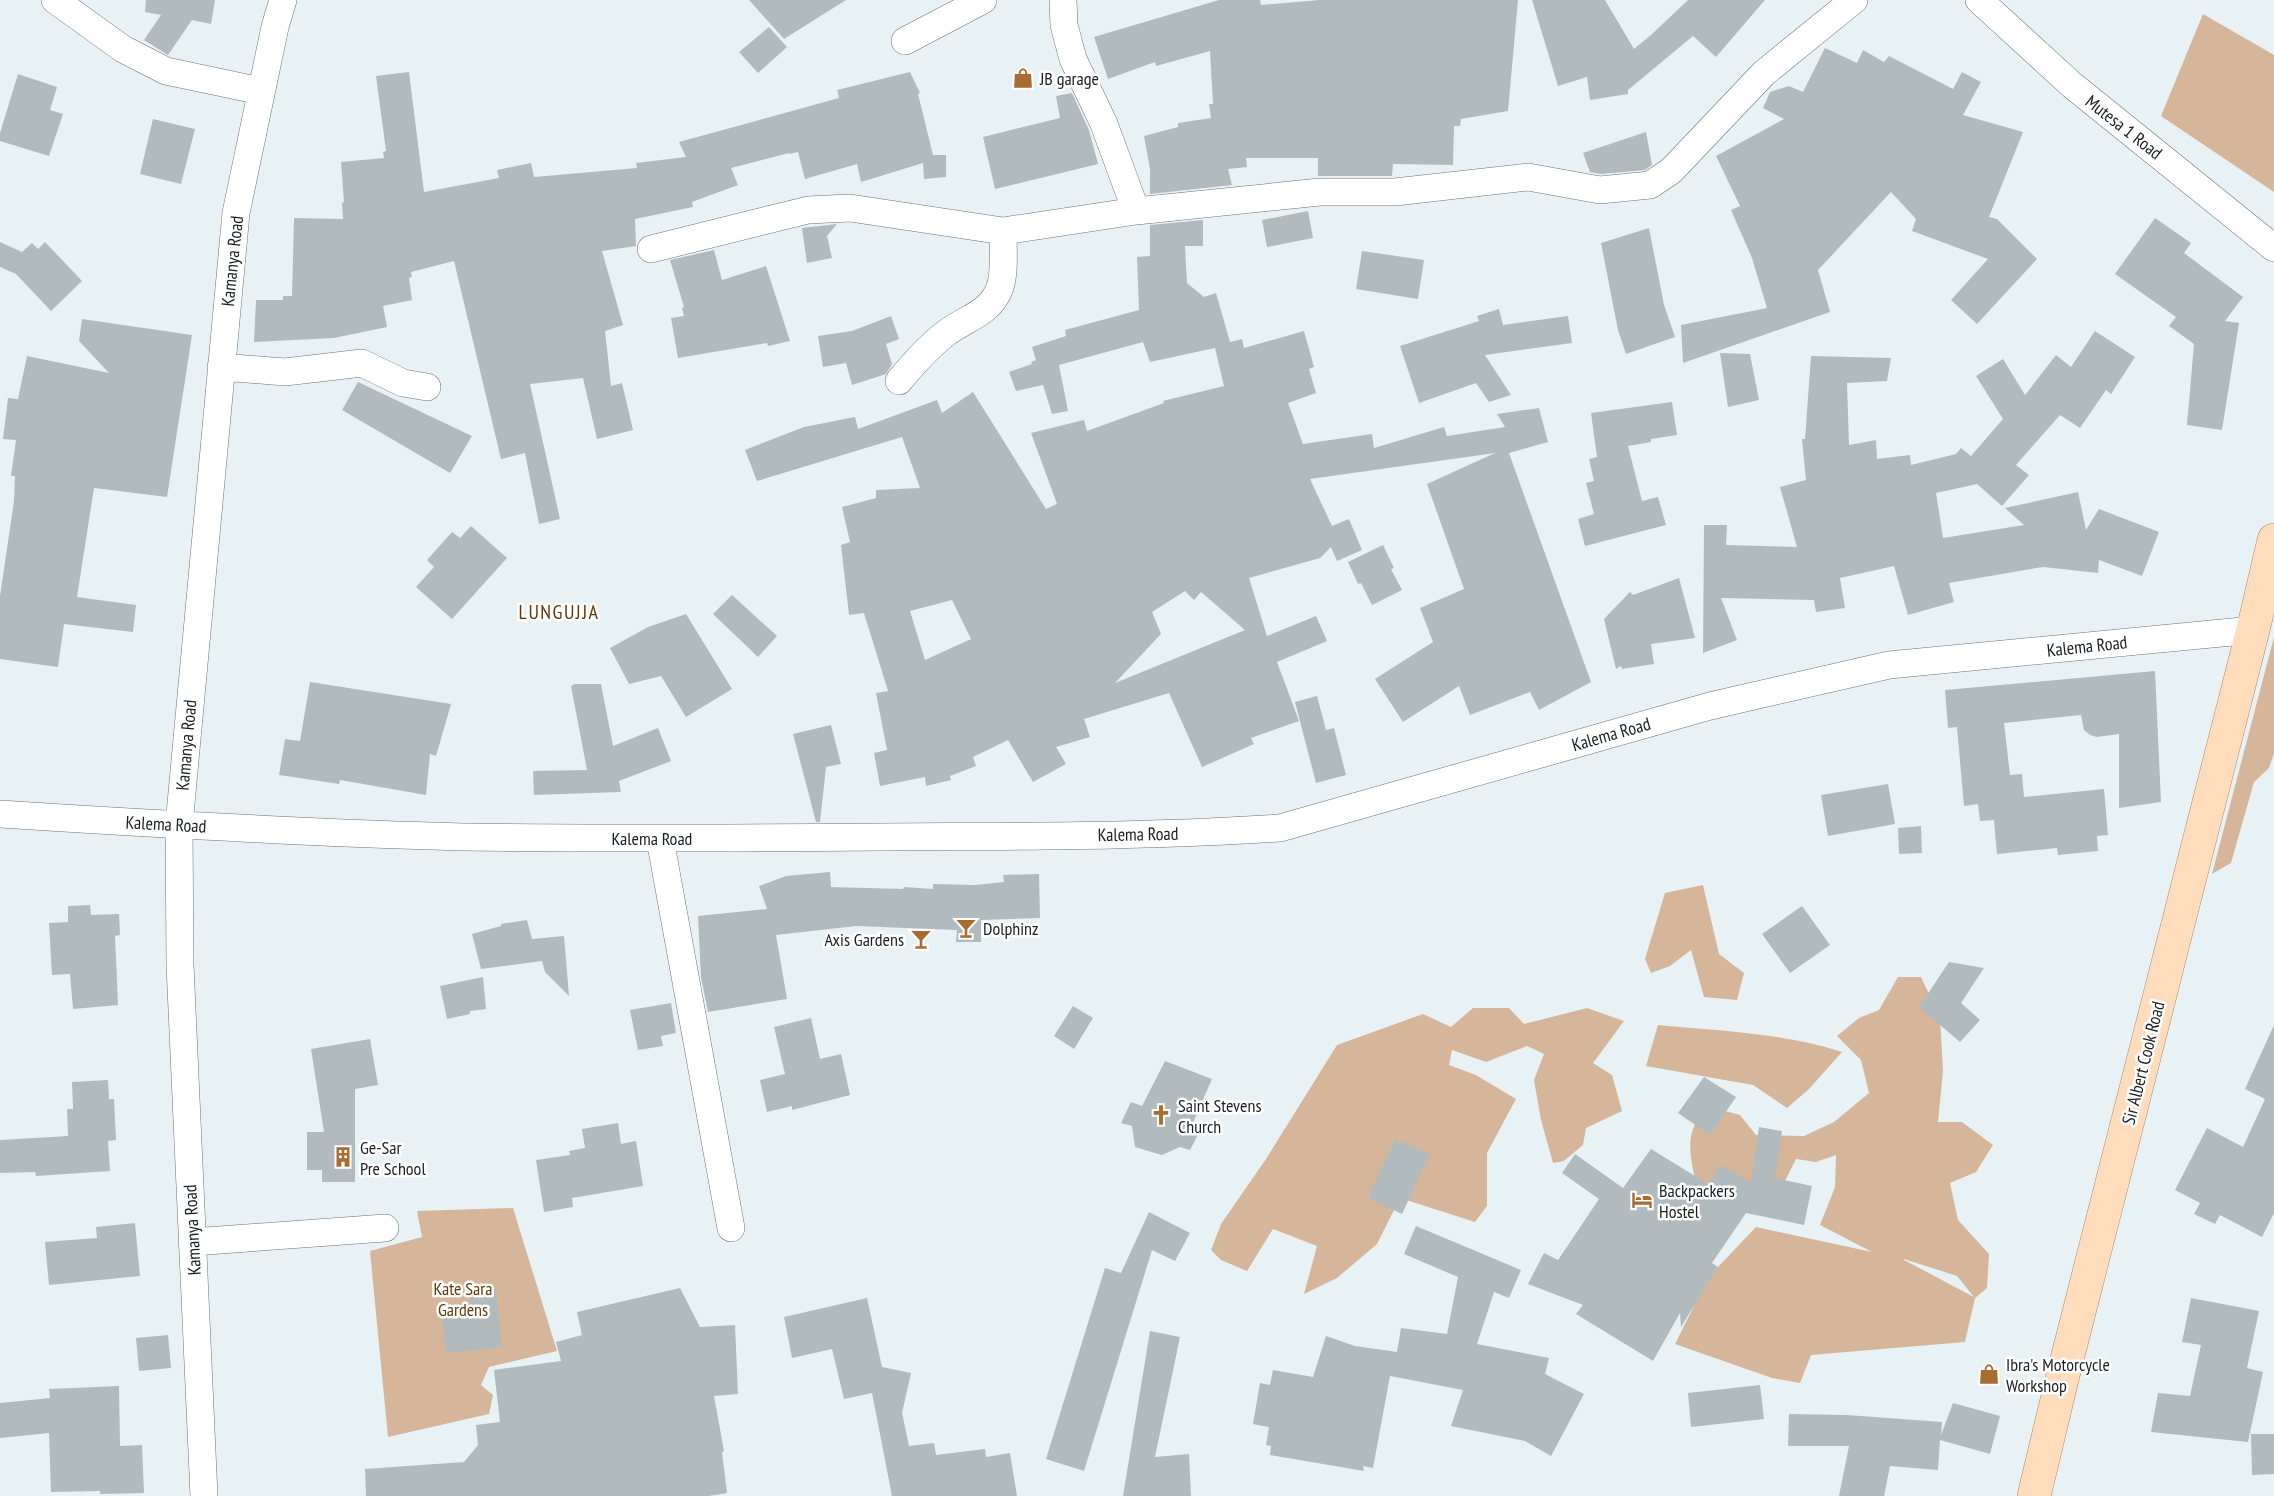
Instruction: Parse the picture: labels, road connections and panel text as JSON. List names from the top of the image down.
{
  "streets": {
    "main road": ["Sir Albert Cook Road"],
    "street": ["Mutesa 1 Road", "Kamanya Road", "Kalema Road"]
  },
  "crossings": [
    ["Kamanya Road", "Kalema Road"],
    ["Kalema Road", "Sir Albert Cook Road"]
  ],
  "districts": ["LUNGUJJA"],
  "parks": ["Kate Sara Gardens"],
  "places": {
    "shop": ["JB garage", "Ibra's Motorcycle Workshop"],
    "bar": ["Dolphinz", "Axis Gardens"],
    "church": ["Saint Stevens Church"],
    "building": ["Ge-Sar Pre School"],
    "hotel": ["Backpackers Hostel"]
  }
}
